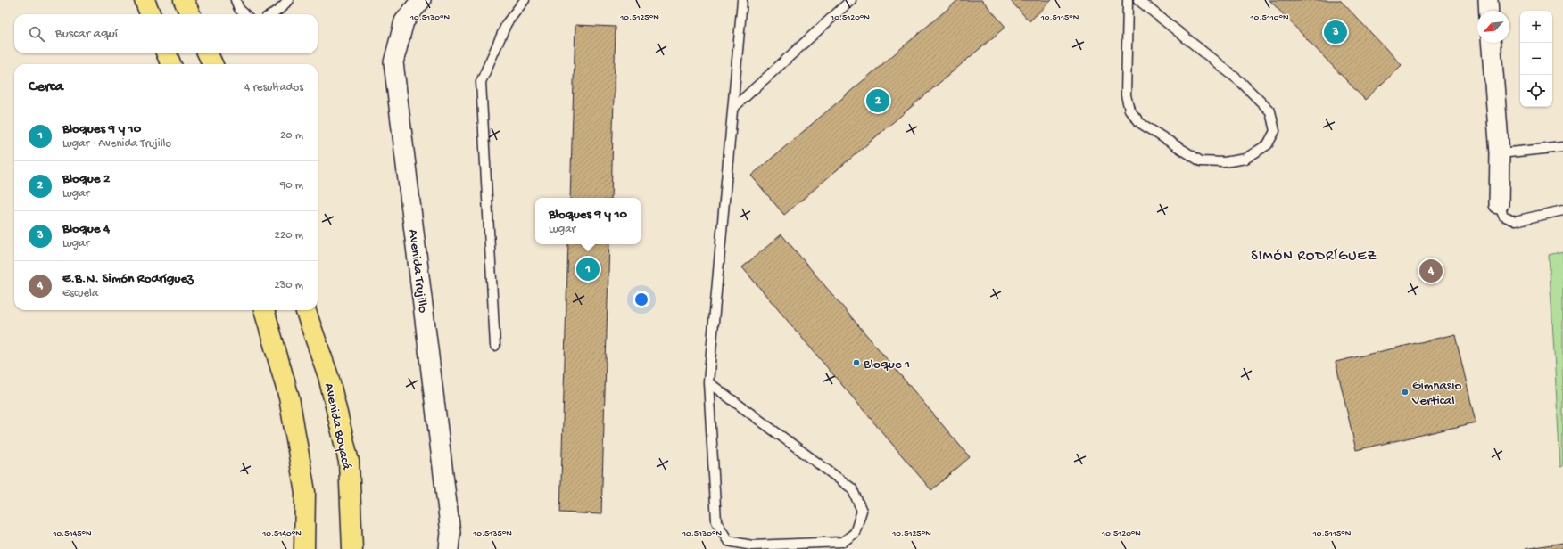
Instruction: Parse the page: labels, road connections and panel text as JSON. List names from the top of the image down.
{
  "streets": {
    "highway": ["Avenida Boyacá"],
    "street": ["Avenida Trujillo"]
  },
  "districts": ["SIMÓN RODRÍGUEZ"],
  "places": ["Bloque 1", "Gimnasio Vertical"],
  "north": "bottom left",
  "page": {
    "map_buttons": ["+", "−"],
    "search": "Buscar aquí",
    "pins": [
      "3",
      "2",
      "1",
      "4"
    ],
    "heading": ["Cerca", "4 resultados"],
    "list": [
      {
        "mark": "1",
        "name": "Bloques 9 y 10",
        "note": "Lugar · Avenida Trujillo",
        "value": "20 m"
      },
      {
        "mark": "2",
        "name": "Bloque 2",
        "note": "Lugar",
        "value": "90 m"
      },
      {
        "mark": "3",
        "name": "Bloque 4",
        "note": "Lugar",
        "value": "220 m"
      },
      {
        "mark": "4",
        "name": "E.B.N. Simón Rodríguez",
        "note": "Escuela",
        "value": "230 m"
      }
    ],
    "popup": ["Bloques 9 y 10", "Lugar"]
  },
  "coordinates": [
    "10.5115°N",
    "10.5130°N",
    "10.5125°N",
    "10.5120°N",
    "10.5110°N",
    "10.5145°N",
    "10.5140°N",
    "10.5135°N"
  ]
}
